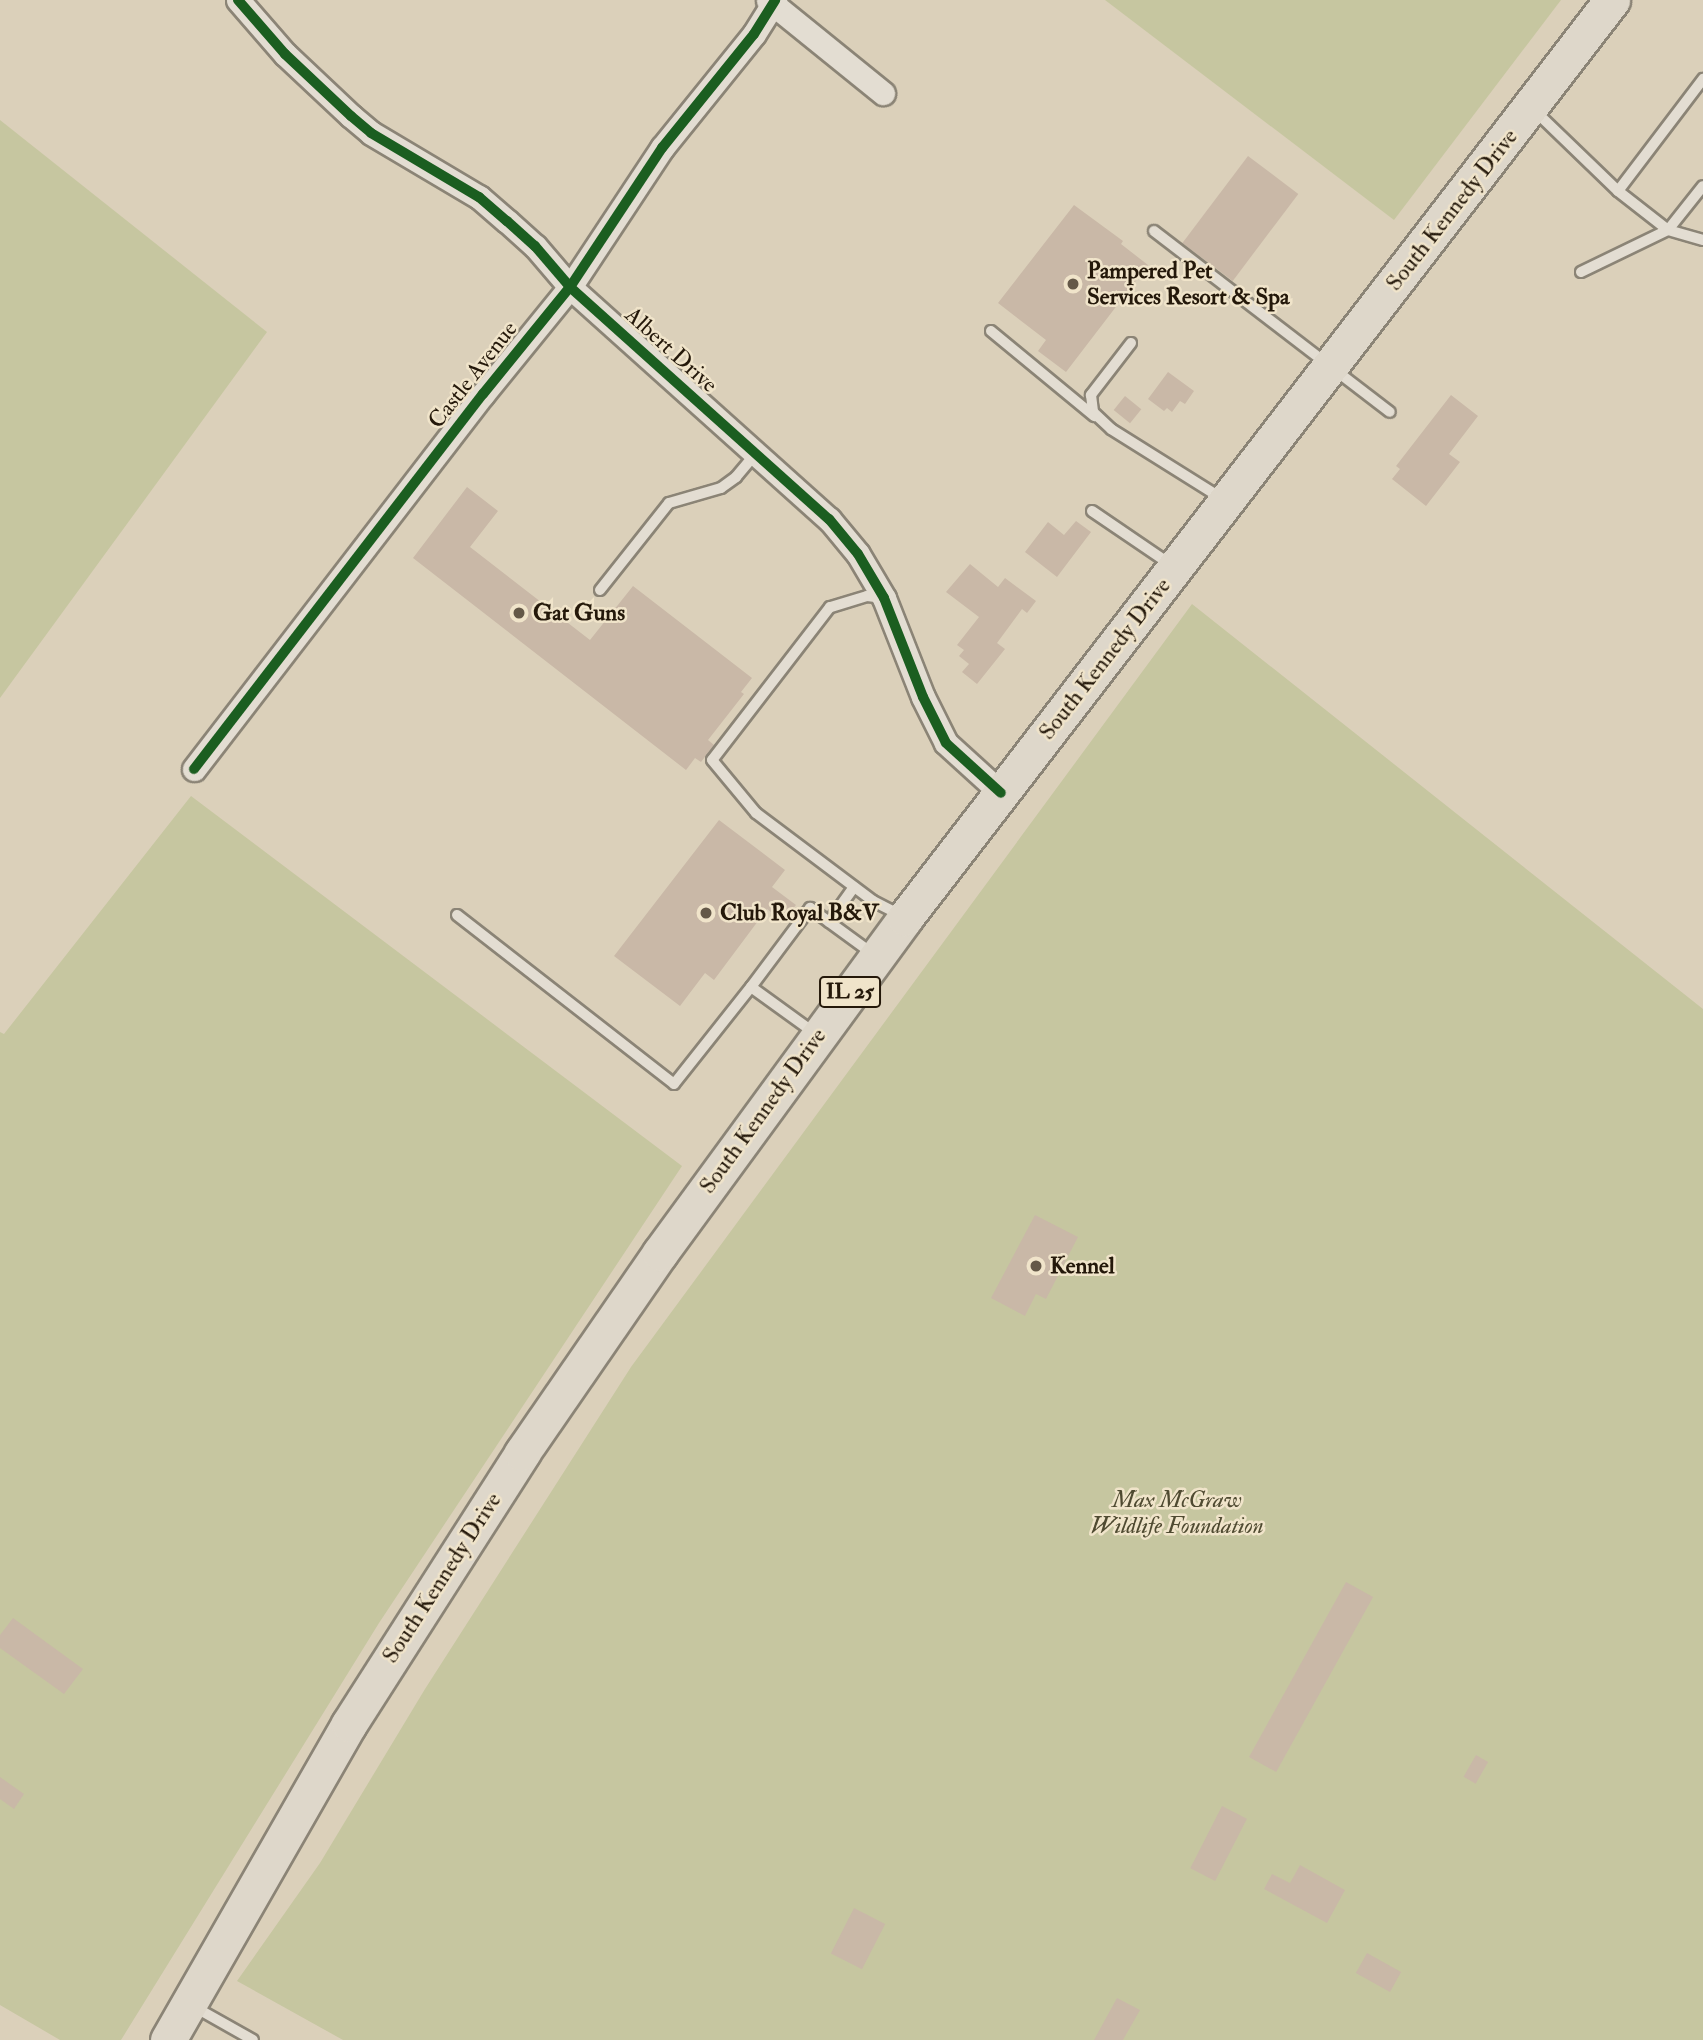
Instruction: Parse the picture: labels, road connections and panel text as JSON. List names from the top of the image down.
{
  "streets": {
    "main road": ["South Kennedy Drive", "IL 25"],
    "street": ["Albert Drive", "Castle Avenue"]
  },
  "crossings": [
    ["South Kennedy Drive", "Albert Drive"],
    ["Albert Drive", "Castle Avenue"]
  ],
  "parks": ["Max McGraw Wildlife Foundation"],
  "places": [
    "Pampered Pet Services Resort & Spa",
    "Gat Guns",
    "Club Royal B&V",
    "Kennel"
  ]
}
